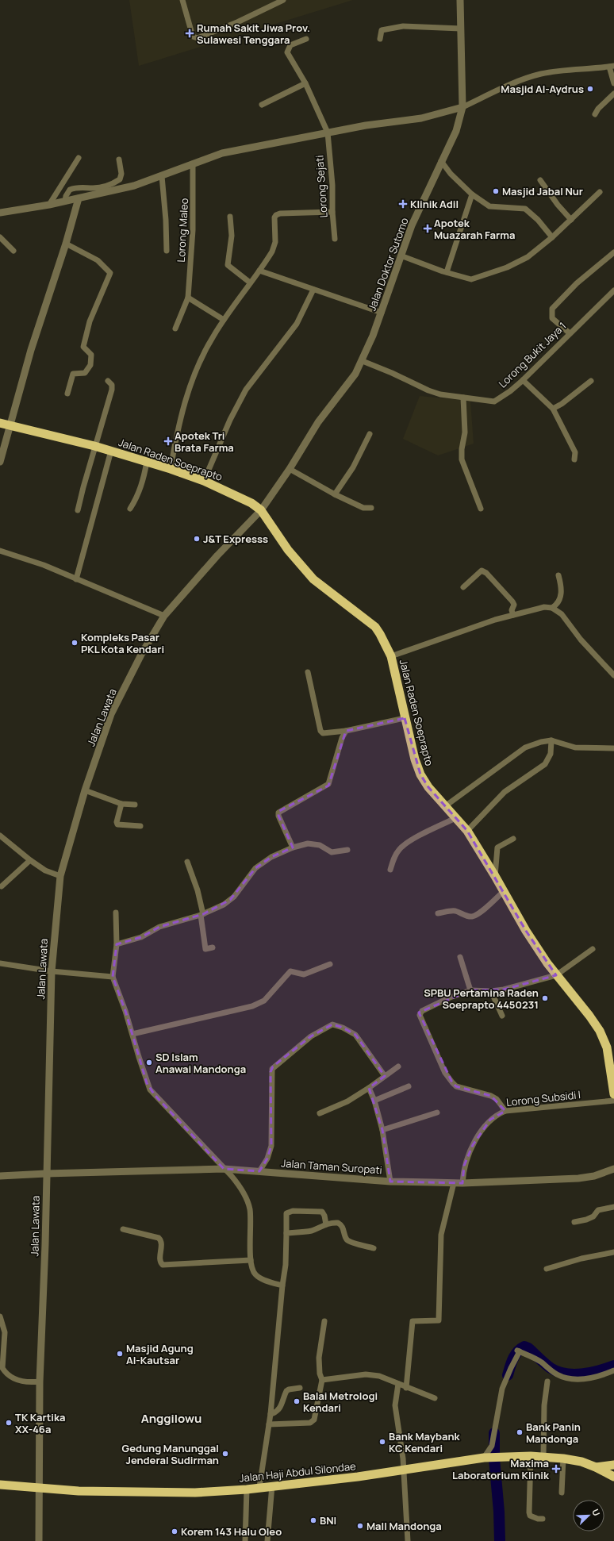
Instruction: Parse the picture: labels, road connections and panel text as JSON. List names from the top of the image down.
{
  "streets": {
    "highway": ["Jalan Raden Soeprapto", "Jalan Haji Abdul Silondae"],
    "street": [
      "Lorong Sejati",
      "Lorong Maleo",
      "Jalan Doktor Sutomo",
      "Lorong Bukit Jaya 1",
      "Jalan Lawata",
      "Lorong Subsidi I",
      "Jalan Taman Suropati"
    ]
  },
  "crossings": [
    ["Jalan Doktor Sutomo", "Lorong Bukit Jaya 1"],
    ["Jalan Doktor Sutomo", "Jalan Raden Soeprapto"],
    ["Jalan Doktor Sutomo", "Jalan Lawata"],
    ["Jalan Raden Soeprapto", "Jalan Lawata"],
    ["Jalan Lawata", "Jalan Taman Suropati"],
    ["Jalan Lawata", "Jalan Haji Abdul Silondae"],
    ["Lorong Subsidi I", "Jalan Taman Suropati"]
  ],
  "districts": ["Anggilowu"],
  "places": {
    "health": [
      "Rumah Sakit Jiwa Prov. Sulawesi Tenggara",
      "Klinik Adil",
      "Apotek Muazarah Farma",
      "Apotek Tri Brata Farma",
      "Maxima Laboratorium Klinik"
    ],
    "other": [
      "Masjid Al-Aydrus",
      "Masjid Jabal Nur",
      "J&T Expresss",
      "Kompleks Pasar PKL Kota Kendari",
      "SPBU Pertamina Raden Soeprapto 4450231",
      "SD Islam Anawai Mandonga",
      "Masjid Agung Al-Kautsar",
      "Balai Metrologi Kendari",
      "TK Kartika XX-46a",
      "Bank Panin Mandonga",
      "Bank Maybank KC Kendari",
      "Gedung Manunggal Jenderal Sudirman",
      "BNI",
      "Mall Mandonga",
      "Korem 143 Halu Oleo"
    ]
  },
  "north": "top right"
}
